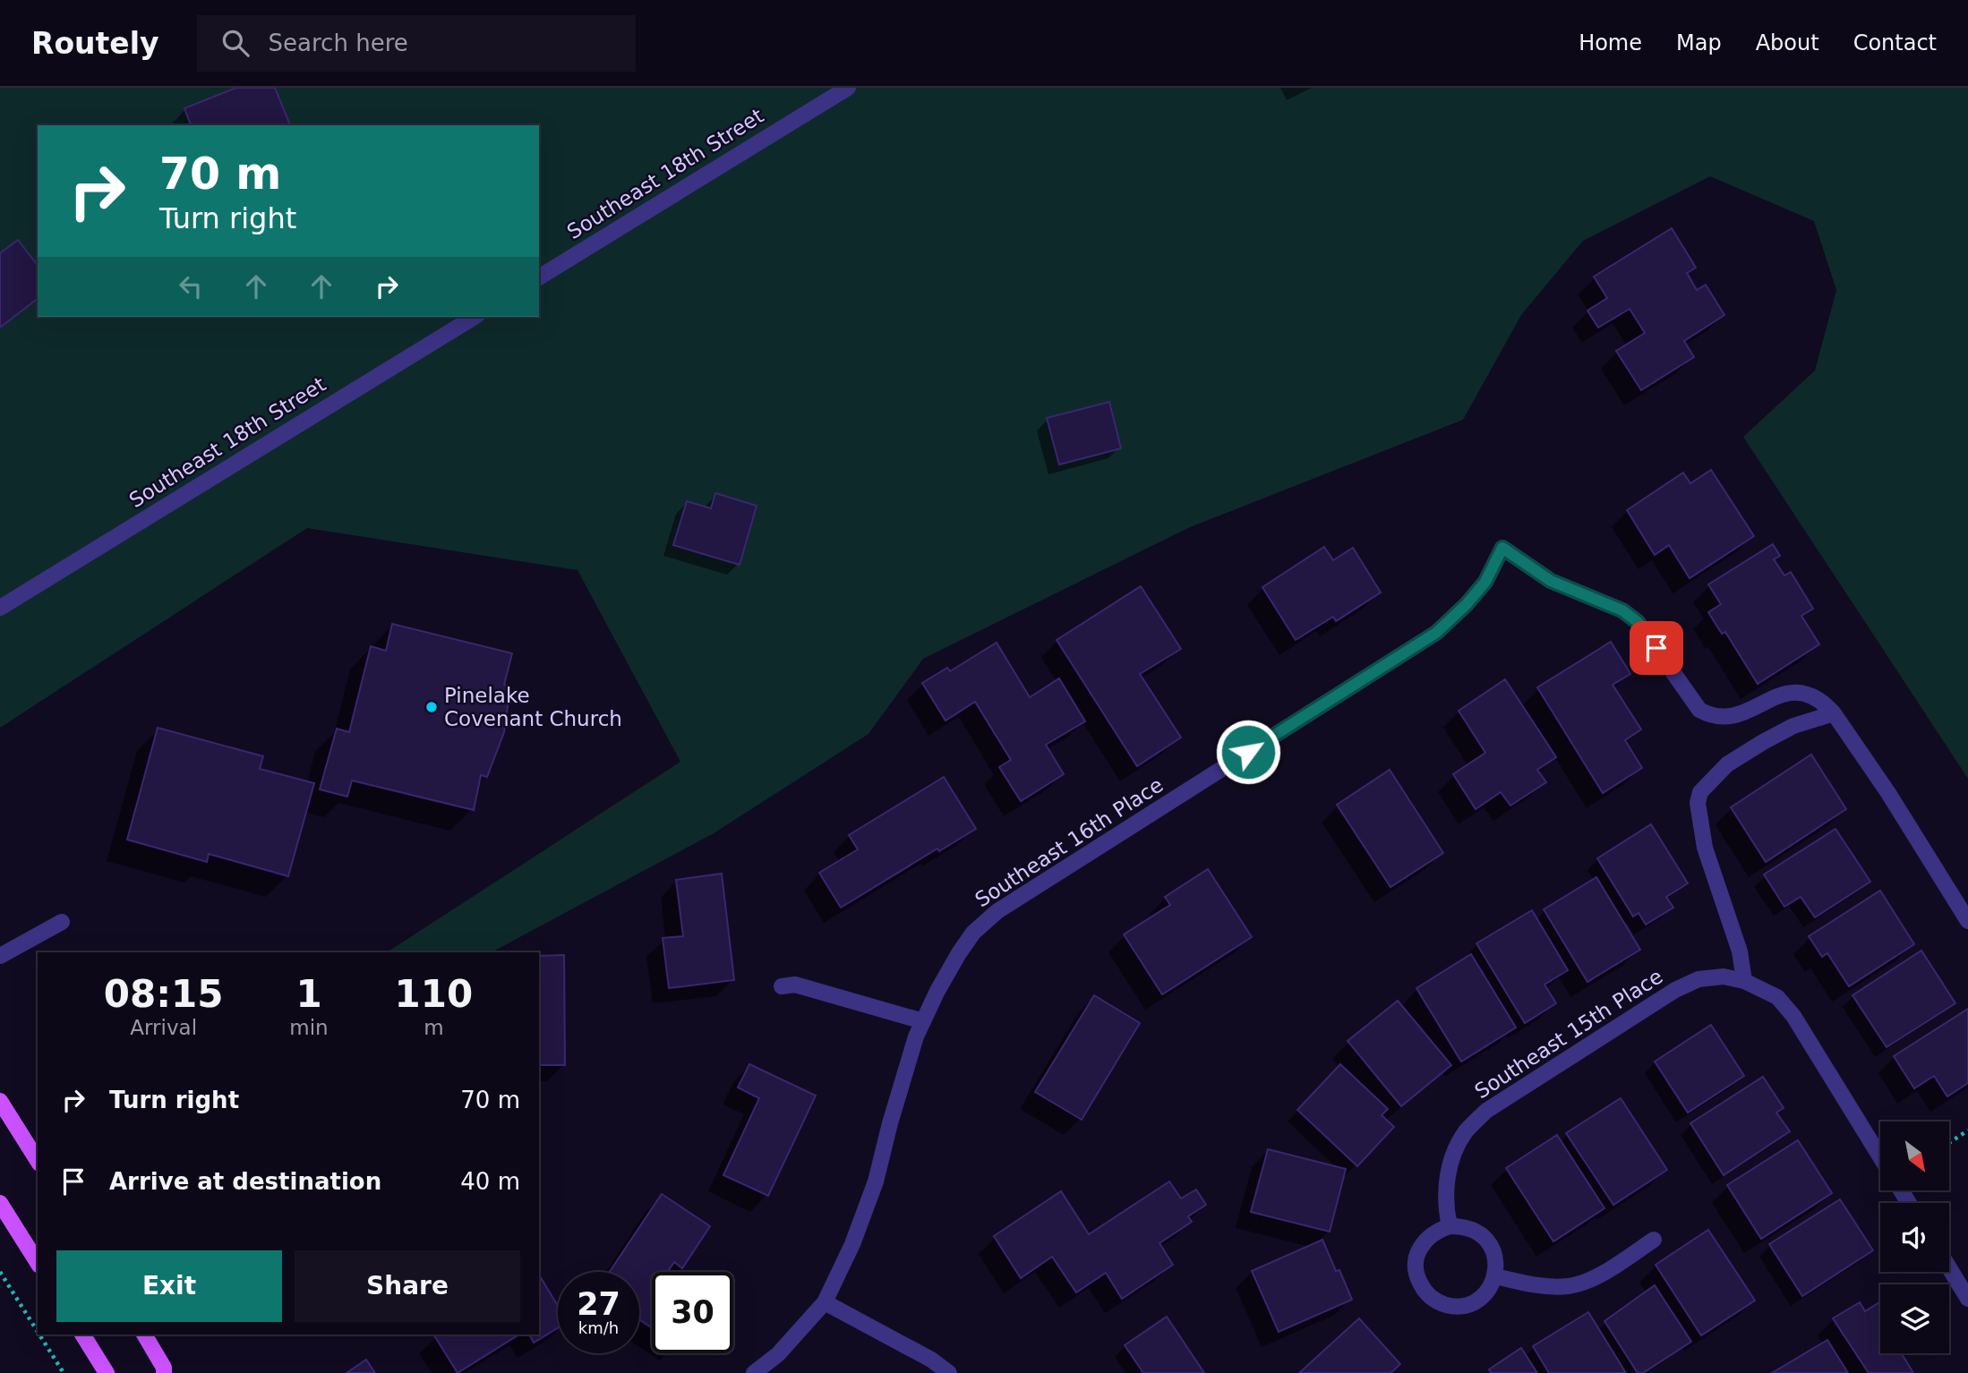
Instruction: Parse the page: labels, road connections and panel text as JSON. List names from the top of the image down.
{
  "streets": {
    "street": ["Southeast 18th Street", "Southeast 16th Place", "Southeast 15th Place"]
  },
  "places": ["Pinelake Covenant Church"],
  "north": "bottom right",
  "page": {
    "header": "Routely",
    "search": "Search here",
    "nav": [
      "Home",
      "Map",
      "About",
      "Contact"
    ],
    "turn": ["70 m", "Turn right"],
    "eta": [
      "08:15",
      "Arrival",
      "1",
      "min",
      "110",
      "m"
    ],
    "list": [
      {
        "name": "Turn right",
        "value": "70 m"
      },
      {
        "name": "Arrive at destination",
        "value": "40 m"
      }
    ],
    "buttons": ["Exit", "Share"],
    "speed": "27 km/h",
    "limit": "30"
  }
}
